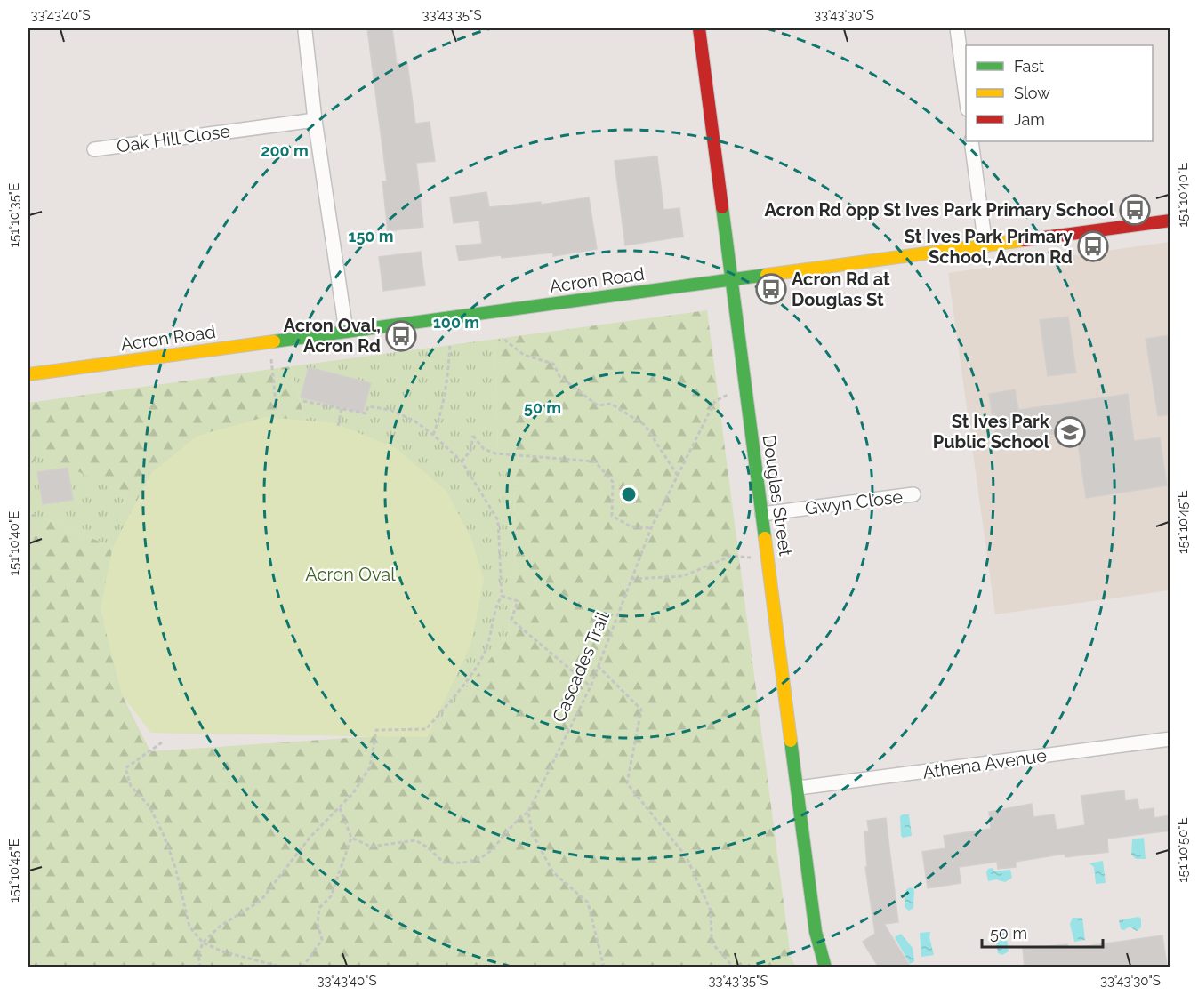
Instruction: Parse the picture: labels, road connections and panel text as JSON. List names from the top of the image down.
{
  "streets": {
    "street": [
      "Oak Hill Close",
      "Acron Road",
      "Douglas Street",
      "Gwyn Close",
      "Athena Avenue"
    ],
    "path": ["Cascades Trail"]
  },
  "crossings": [
    ["Acron Road", "Douglas Street"],
    ["Douglas Street", "Gwyn Close"],
    ["Douglas Street", "Cascades Trail"],
    ["Douglas Street", "Athena Avenue"]
  ],
  "parks": ["Acron Oval"],
  "places": {
    "bus stop": [
      "Acron Rd opp St Ives Park Primary School",
      "St Ives Park Primary School, Acron Rd",
      "Acron Rd at Douglas St",
      "Acron Oval, Acron Rd"
    ],
    "school or university": ["St Ives Park Public School"]
  },
  "legend": ["Fast", "Slow", "Jam"],
  "scale_bar": "50 m",
  "coordinates": [
    "33°43'40\"S",
    "33°43'35\"S",
    "33°43'30\"S",
    "151°10'40\"E",
    "151°10'35\"E",
    "151°10'45\"E",
    "151°10'50\"E"
  ],
  "rings": [
    "200 m",
    "150 m",
    "100 m",
    "50 m"
  ]
}
